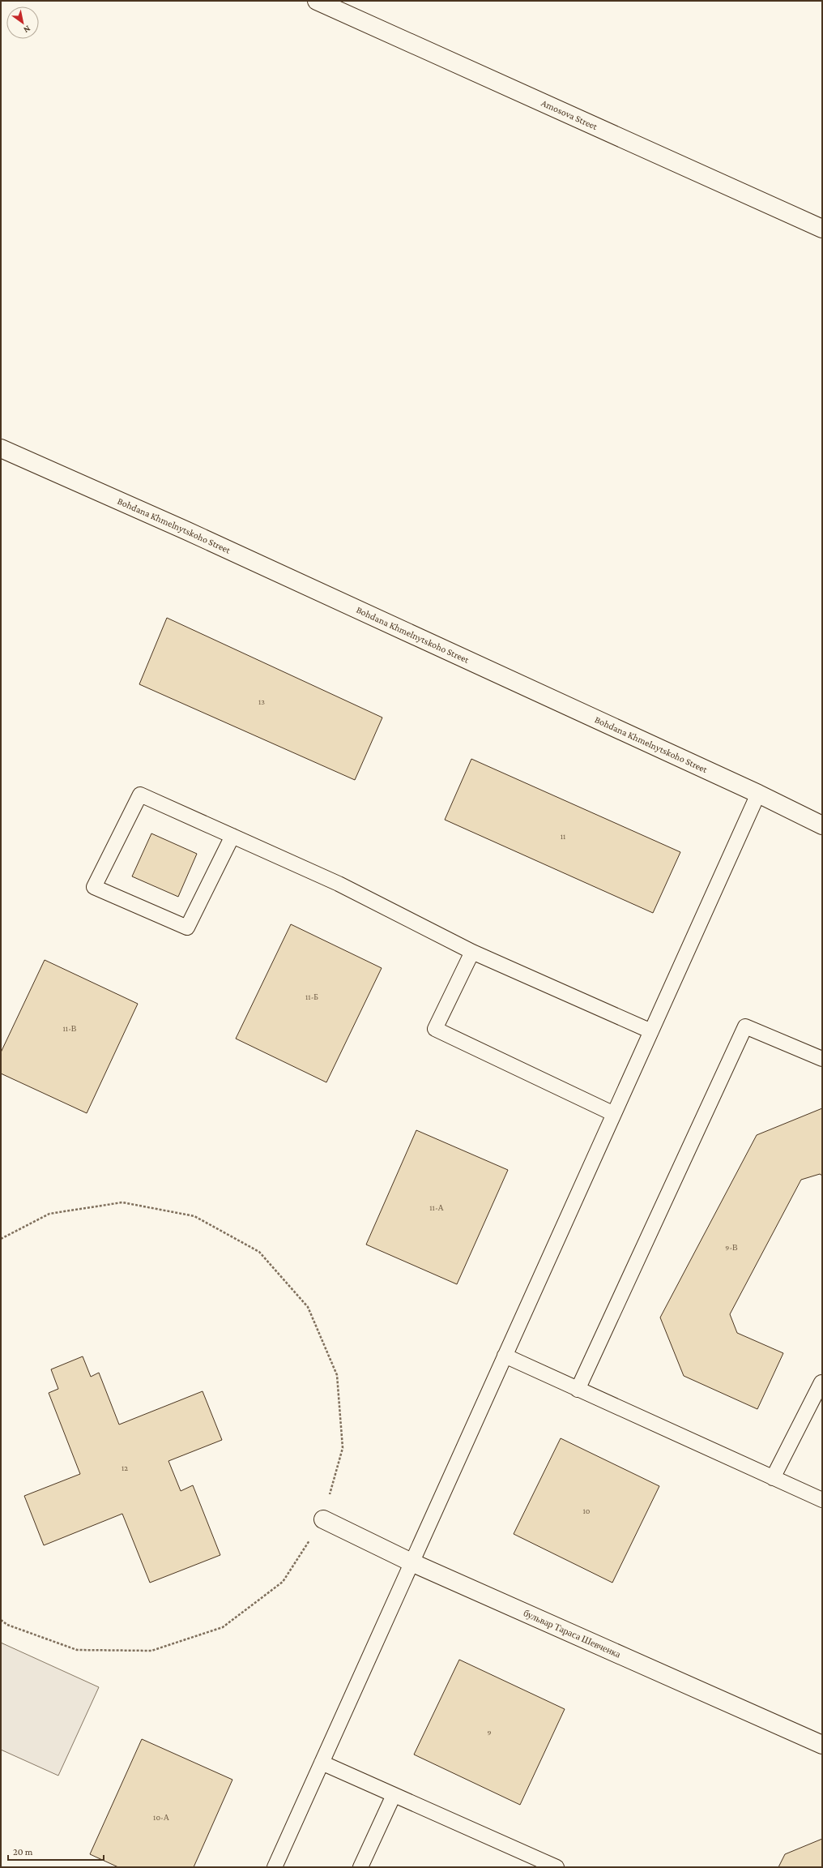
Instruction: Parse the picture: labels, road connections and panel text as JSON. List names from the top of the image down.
{
  "streets": {
    "street": ["Amosova Street", "Bohdana Khmelnytskoho Street", "бульвар Тараса Шевченка"]
  },
  "house_numbers": [
    "13",
    "11",
    "11-Б",
    "11-В",
    "11-А",
    "9-В",
    "12",
    "10",
    "9",
    "10-А"
  ],
  "scale_bar": "20 m",
  "north": "bottom right"
}
